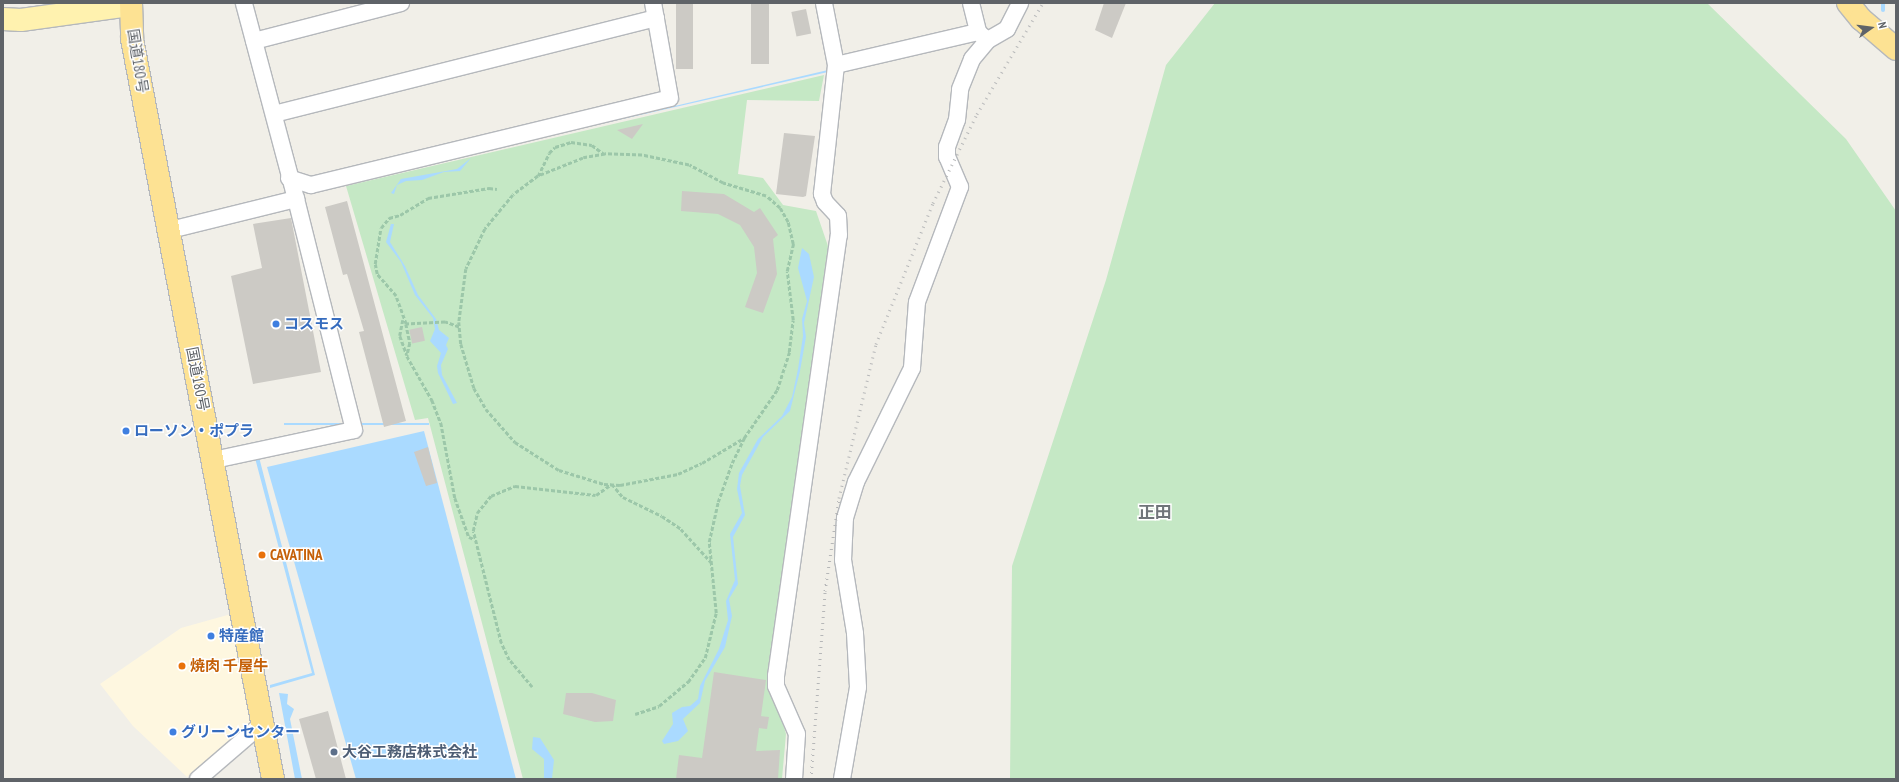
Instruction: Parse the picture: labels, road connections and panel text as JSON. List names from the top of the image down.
{
  "streets": {
    "highway": ["国道180号"]
  },
  "districts": ["正田"],
  "places": [
    "コスモス",
    "ローソン・ポプラ",
    "CAVATINA",
    "特産館",
    "焼肉 千屋牛",
    "グリーンセンター",
    "大谷工務店株式会社"
  ],
  "north": "right"
}
